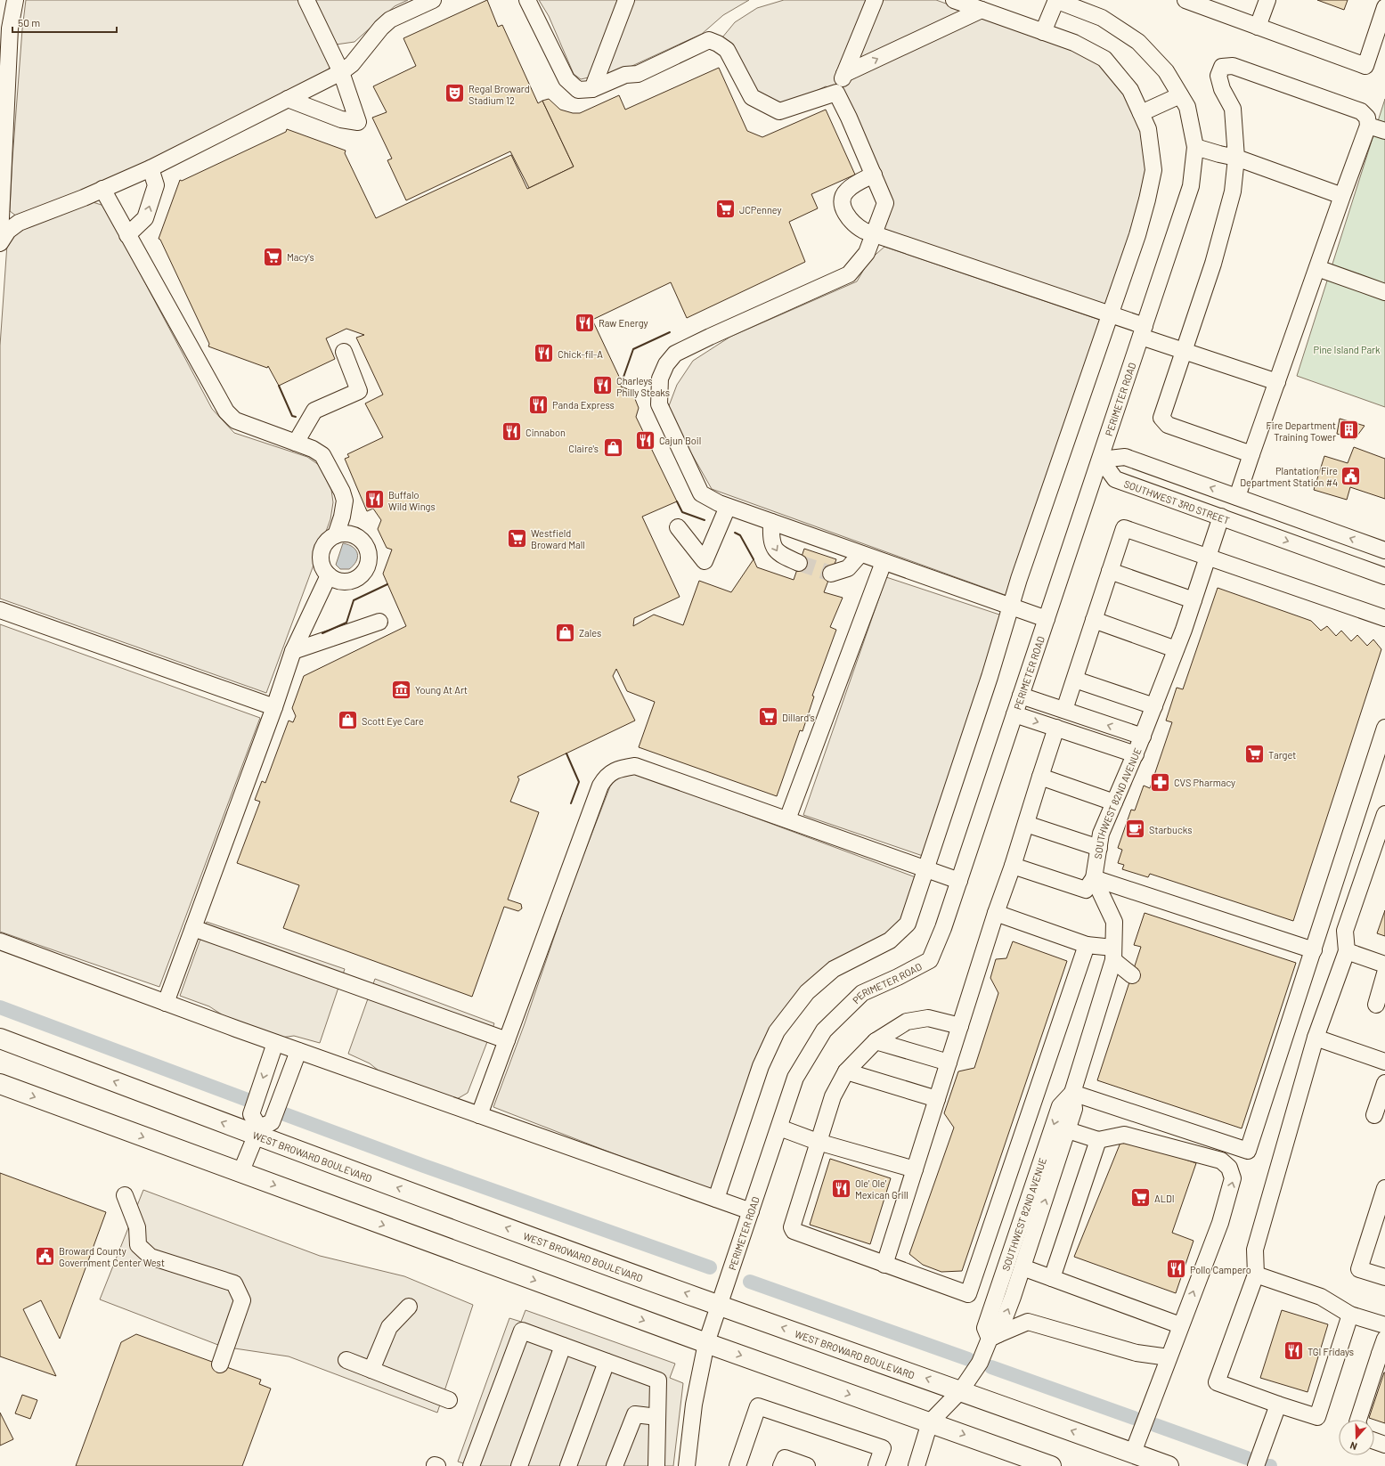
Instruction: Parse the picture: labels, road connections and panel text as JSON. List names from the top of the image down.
{
  "streets": {
    "main road": ["WEST BROWARD BOULEVARD"],
    "street": ["PERIMETER ROAD", "SOUTHWEST 3RD STREET", "SOUTHWEST 82ND AVENUE"]
  },
  "crossings": [
    ["PERIMETER ROAD", "SOUTHWEST 3RD STREET"],
    ["PERIMETER ROAD", "WEST BROWARD BOULEVARD"],
    ["SOUTHWEST 3RD STREET", "SOUTHWEST 82ND AVENUE"],
    ["SOUTHWEST 82ND AVENUE", "WEST BROWARD BOULEVARD"]
  ],
  "parks": ["Pine Island Park"],
  "places": {
    "theatre": ["Regal Broward Stadium 12"],
    "supermarket": [
      "JCPenney",
      "Macy's",
      "Westfield Broward Mall",
      "Dillard's",
      "Target",
      "ALDI"
    ],
    "restaurant": [
      "Raw Energy",
      "Chick-fil-A",
      "Charleys Philly Steaks",
      "Panda Express",
      "Cinnabon",
      "Cajun Boil",
      "Buffalo Wild Wings",
      "Ole' Ole' Mexican Grill",
      "Pollo Campero",
      "TGI Fridays"
    ],
    "building": ["Fire Department Training Tower"],
    "shop": ["Claire's", "Zales", "Scott Eye Care"],
    "public building": ["Plantation Fire Department Station #4", "Broward County Government Center West"],
    "museum": ["Young At Art"],
    "pharmacy": ["CVS Pharmacy"],
    "cafe": ["Starbucks"]
  },
  "scale_bar": "50 m",
  "north": "bottom"
}
